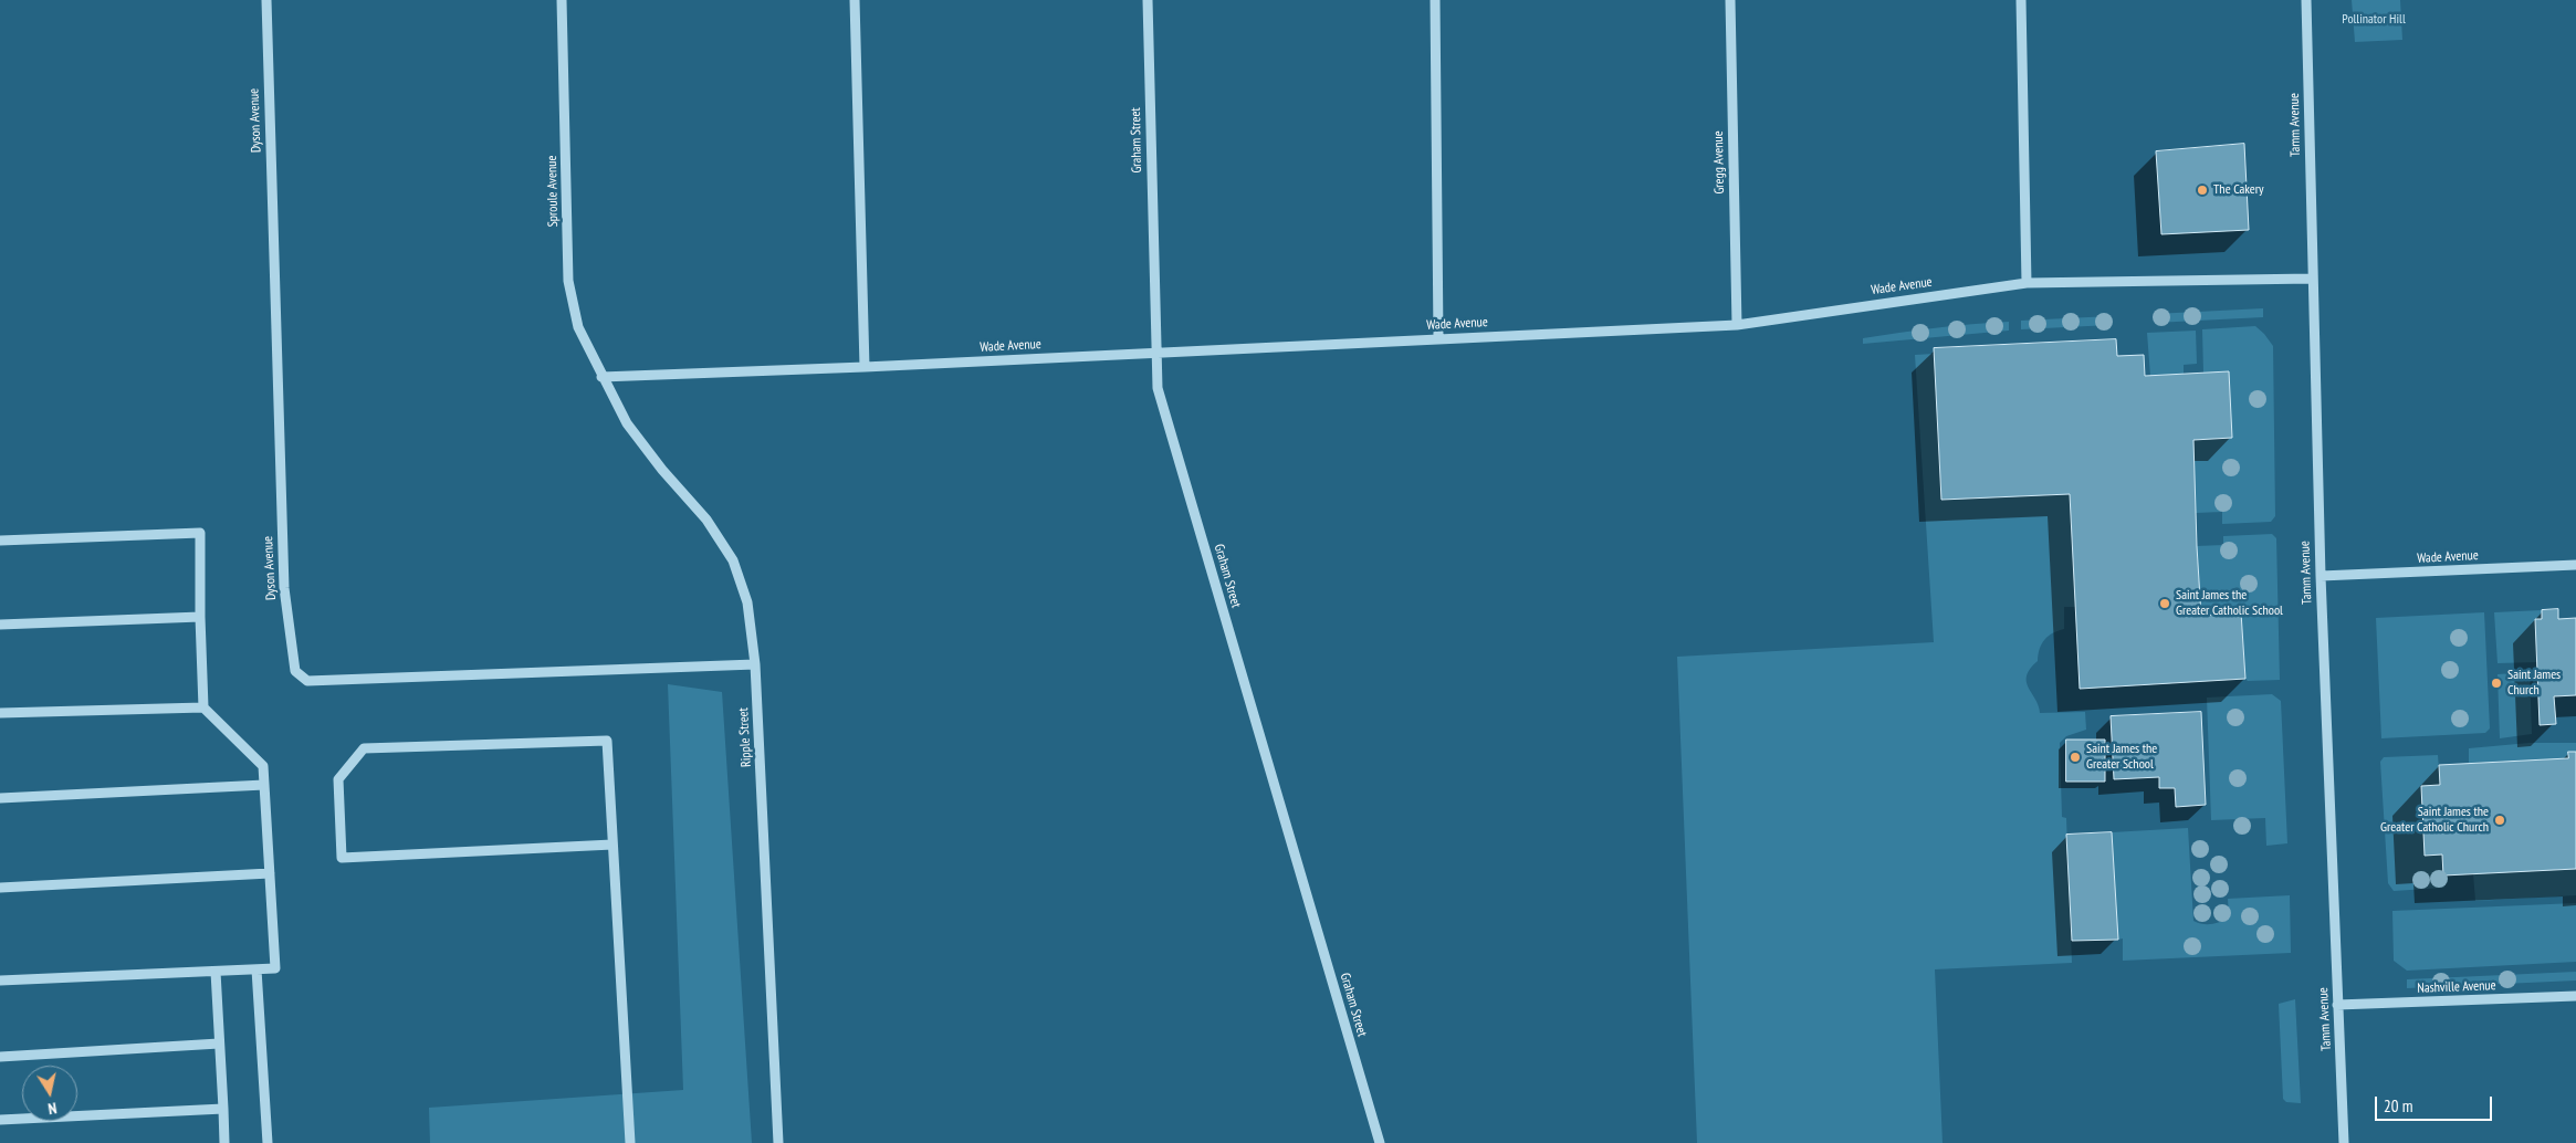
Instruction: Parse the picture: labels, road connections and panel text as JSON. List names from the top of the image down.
{
  "streets": {
    "street": [
      "Dyson Avenue",
      "Tamm Avenue",
      "Graham Street",
      "Gregg Avenue",
      "Sproule Avenue",
      "Wade Avenue",
      "Ripple Street",
      "Nashville Avenue"
    ]
  },
  "crossings": [
    ["Dyson Avenue", "Ripple Street"],
    ["Tamm Avenue", "Wade Avenue"],
    ["Tamm Avenue", "Nashville Avenue"],
    ["Graham Street", "Wade Avenue"],
    ["Gregg Avenue", "Wade Avenue"],
    ["Sproule Avenue", "Wade Avenue"],
    ["Sproule Avenue", "Ripple Street"],
    ["Wade Avenue", "Ripple Street"]
  ],
  "parks": ["Pollinator Hill"],
  "places": [
    "The Cakery",
    "Saint James the Greater Catholic School",
    "Saint James Church",
    "Saint James the Greater School",
    "Saint James the Greater Catholic Church"
  ],
  "scale_bar": "20 m",
  "north": "bottom"
}
